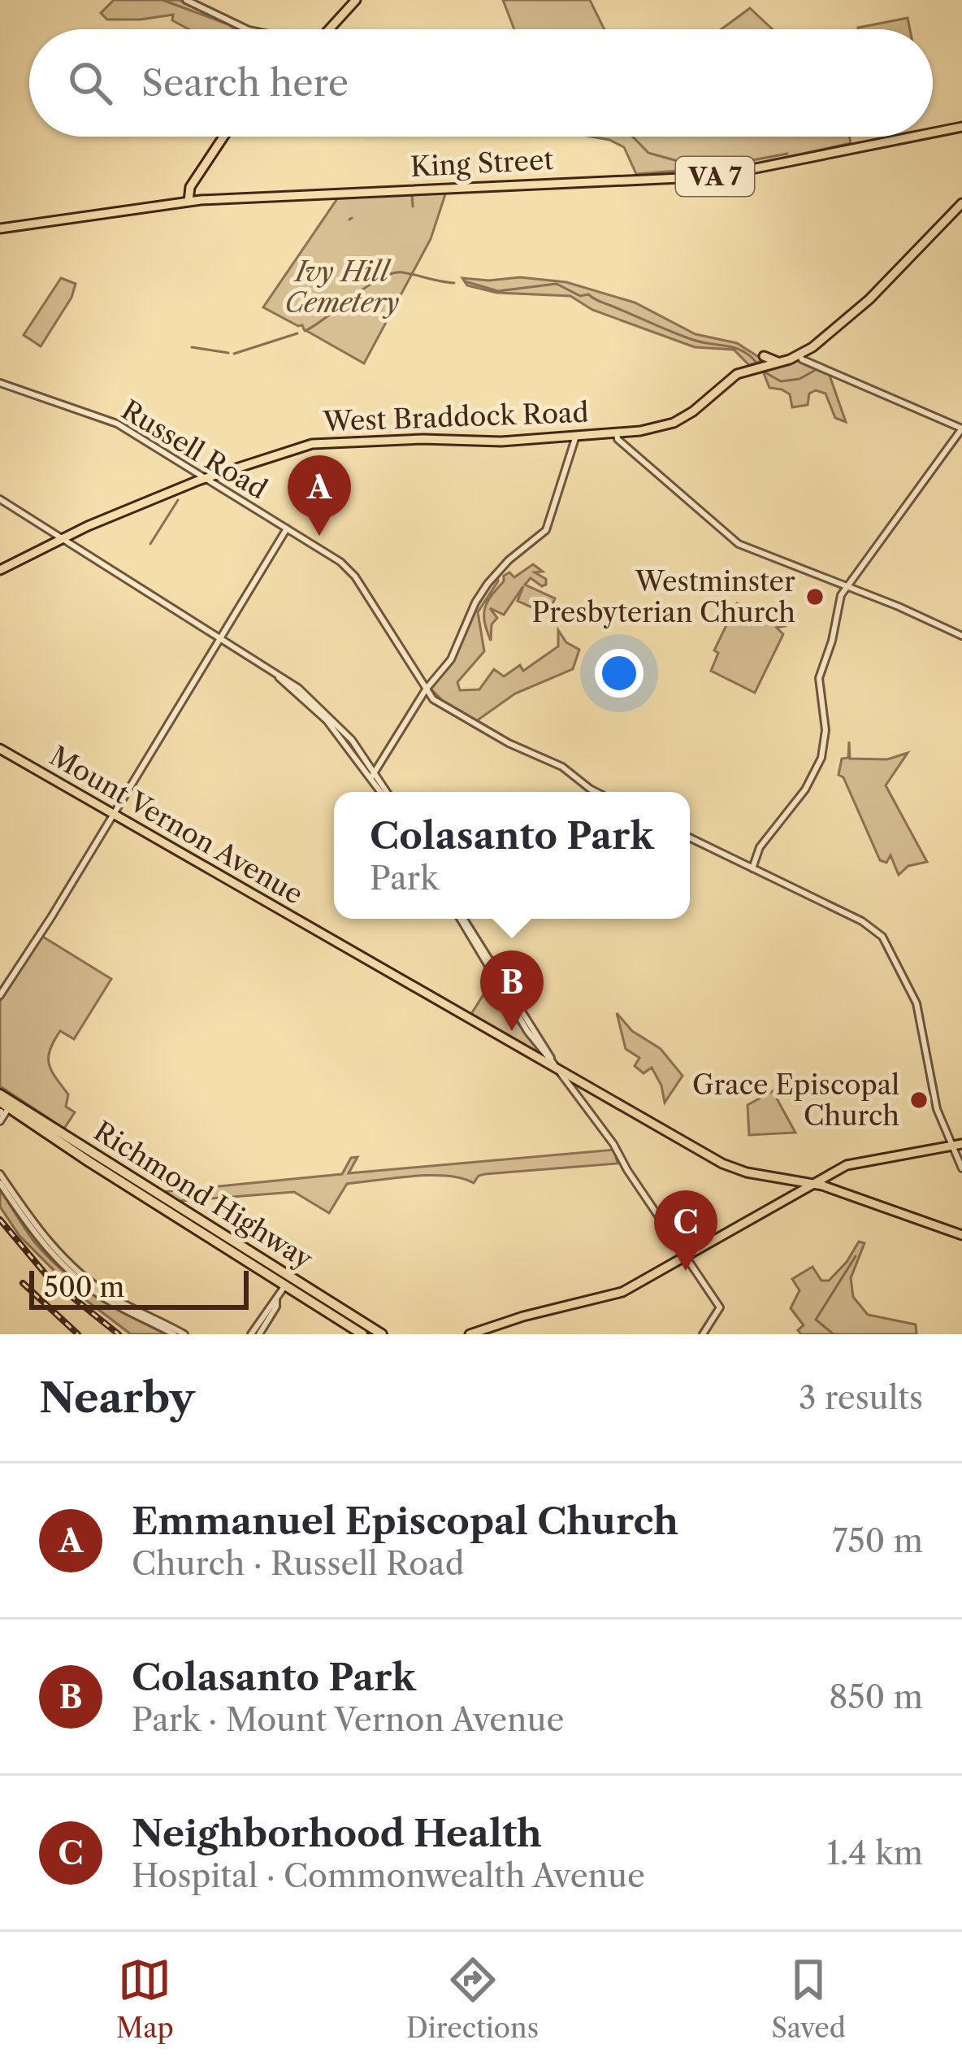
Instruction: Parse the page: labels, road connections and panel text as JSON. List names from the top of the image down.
{
  "streets": {
    "highway": ["Richmond Highway"],
    "main road": [
      "King Street",
      "VA 7",
      "West Braddock Road",
      "Mount Vernon Avenue"
    ],
    "street": ["Russell Road"]
  },
  "crossings": [
    ["West Braddock Road", "Russell Road"]
  ],
  "parks": ["Ivy Hill Cemetery"],
  "places": ["Westminster Presbyterian Church", "Grace Episcopal Church"],
  "scale_bar": "500 m",
  "page": {
    "search": "Search here",
    "pins": ["A", "B", "C"],
    "popup": ["Colasanto Park", "Park"],
    "scale": "500 m",
    "heading": ["Nearby", "3 results"],
    "list": [
      {
        "mark": "A",
        "name": "Emmanuel Episcopal Church",
        "note": "Church · Russell Road",
        "value": "750 m"
      },
      {
        "mark": "B",
        "name": "Colasanto Park",
        "note": "Park · Mount Vernon Avenue",
        "value": "850 m"
      },
      {
        "mark": "C",
        "name": "Neighborhood Health",
        "note": "Hospital · Commonwealth Avenue",
        "value": "1.4 km"
      }
    ],
    "nav": ["Map", "Directions", "Saved"]
  }
}
